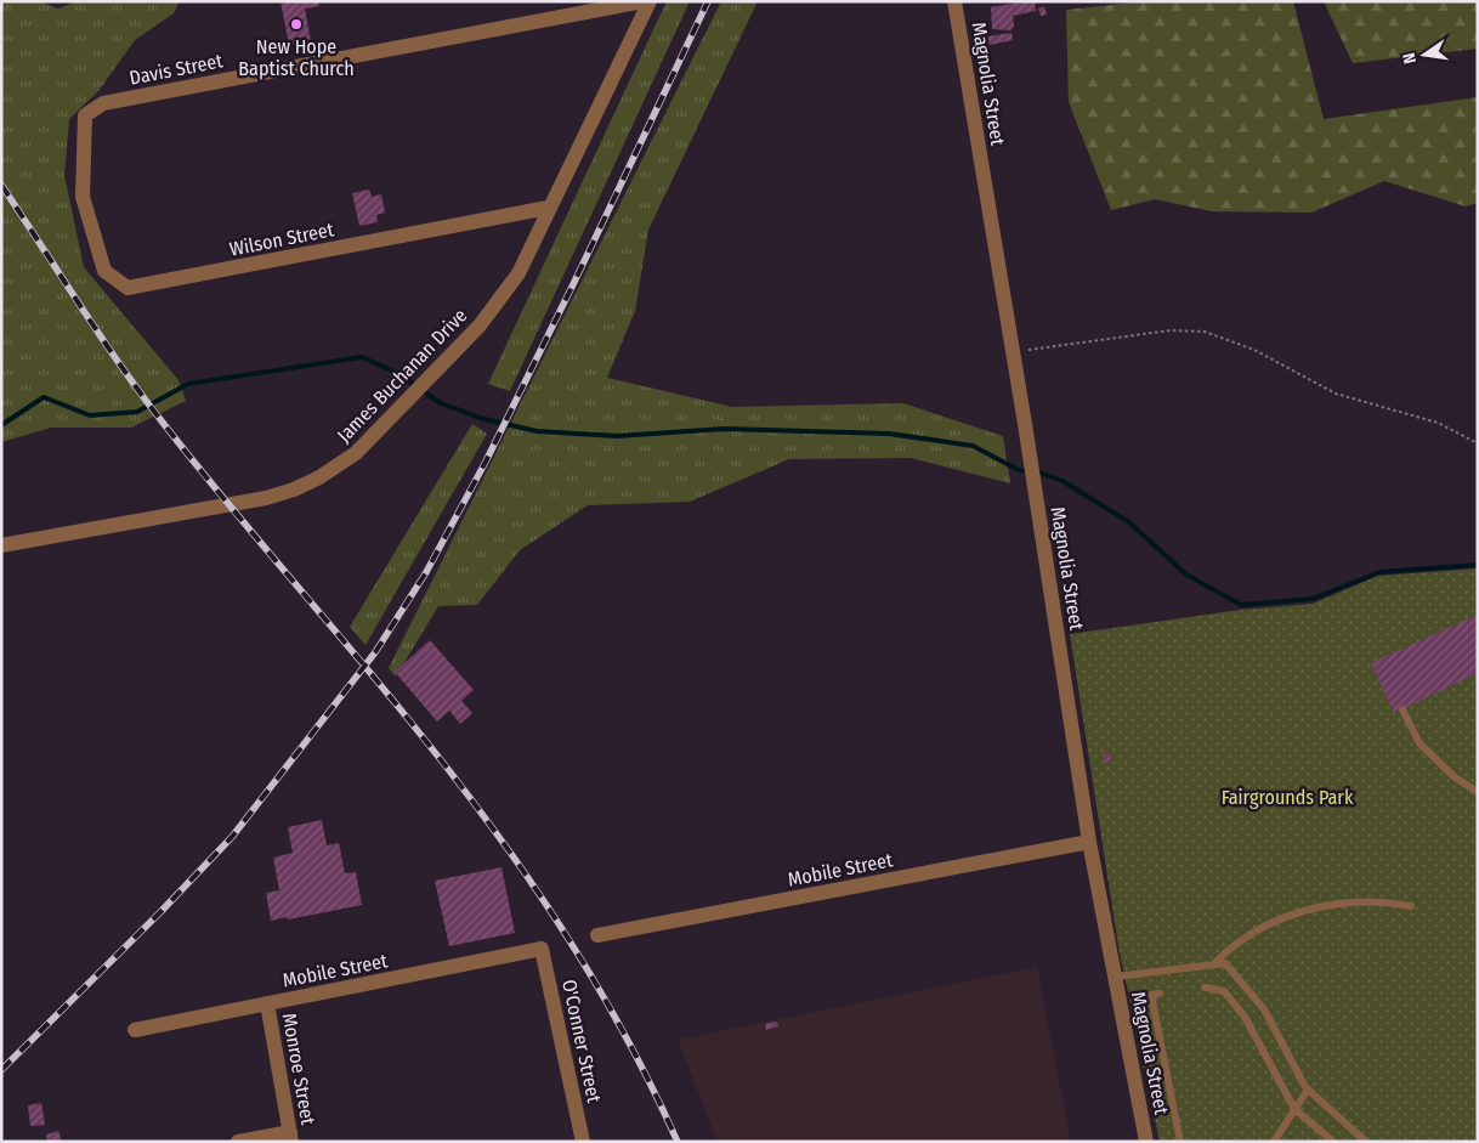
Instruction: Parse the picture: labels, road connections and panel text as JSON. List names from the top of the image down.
{
  "streets": {
    "street": [
      "Davis Street",
      "Magnolia Street",
      "Wilson Street",
      "James Buchanan Drive",
      "Mobile Street",
      "O'Conner Street",
      "Monroe Street"
    ]
  },
  "crossings": [
    ["Davis Street", "Wilson Street"],
    ["Magnolia Street", "Mobile Street"],
    ["Wilson Street", "James Buchanan Drive"],
    ["Mobile Street", "O'Conner Street"],
    ["Mobile Street", "Monroe Street"]
  ],
  "parks": ["Fairgrounds Park"],
  "places": ["New Hope Baptist Church"],
  "north": "left"
}
